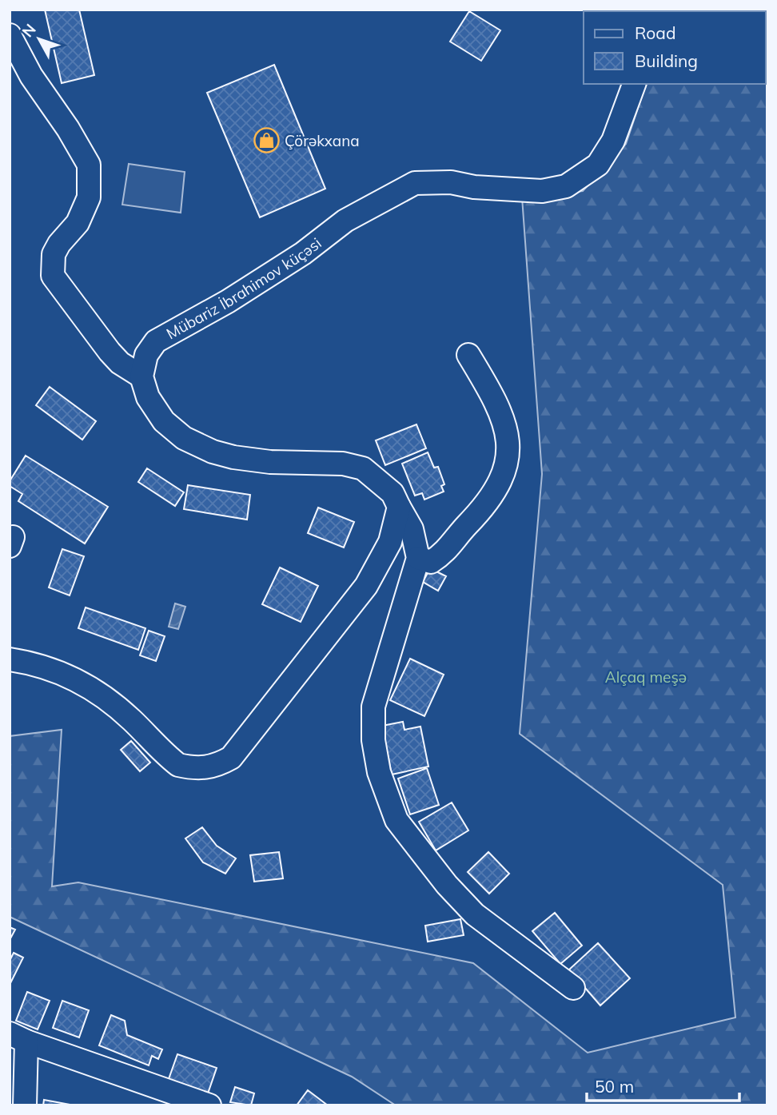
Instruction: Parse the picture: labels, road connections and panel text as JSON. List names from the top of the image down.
{
  "streets": {
    "street": ["Mübariz İbrahimov küçəsi"]
  },
  "parks": ["Alçaq meşə"],
  "places": {
    "shop": ["Çörəkxana"]
  },
  "legend": ["Road", "Building"],
  "scale_bar": "50 m",
  "north": "top left"
}
